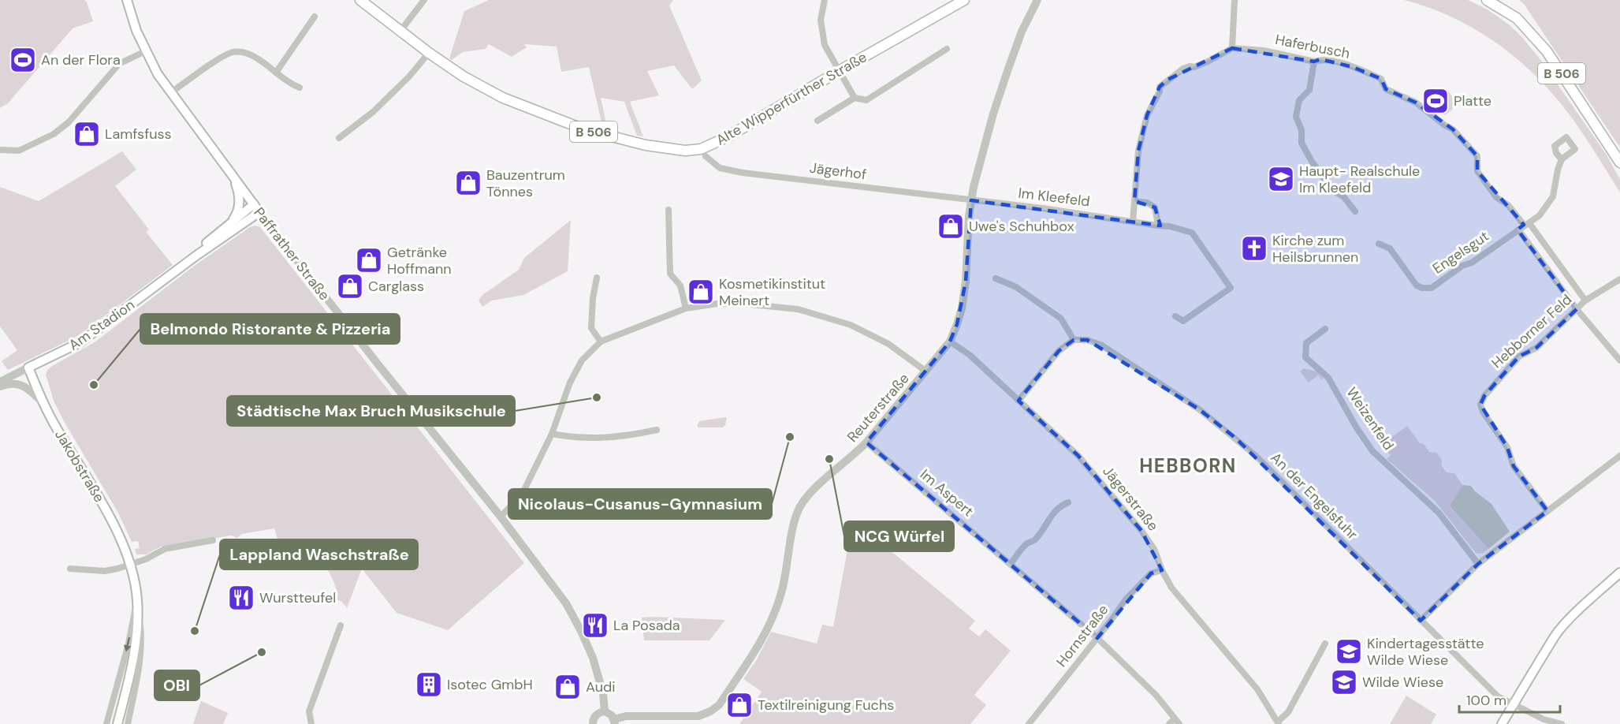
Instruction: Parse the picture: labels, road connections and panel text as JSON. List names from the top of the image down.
{
  "streets": {
    "main road": [
      "B 506",
      "Alte Wipperfürther Straße",
      "Paffrather Straße",
      "Am Stadion",
      "Jakobstraße"
    ],
    "street": [
      "Haferbusch",
      "Jägerhof",
      "Im Kleefeld",
      "Engelsgut",
      "Hebborner Feld",
      "Reuterstraße",
      "Weizenfeld",
      "Im Aspert",
      "An der Engelsfuhr",
      "Jägerstraße",
      "Hornstraße"
    ]
  },
  "crossings": [
    ["Haferbusch", "Engelsgut"],
    ["Jägerhof", "Im Kleefeld"],
    ["Jägerhof", "Reuterstraße"],
    ["Im Kleefeld", "Reuterstraße"],
    ["Paffrather Straße", "Am Stadion"],
    ["Am Stadion", "Jakobstraße"],
    ["Reuterstraße", "Im Aspert"],
    ["Reuterstraße", "Jägerstraße"],
    ["Im Aspert", "Hornstraße"],
    ["Jägerstraße", "Hornstraße"]
  ],
  "districts": ["HEBBORN"],
  "places": {
    "sports": ["An der Flora", "Platte"],
    "shop": [
      "Lamfsfuss",
      "Bauzentrum Tönnes",
      "Uwe's Schuhbox",
      "Getränke Hoffmann",
      "Carglass",
      "Kosmetikinstitut Meinert",
      "Audi",
      "Textilreinigung Fuchs"
    ],
    "school or university": ["Haupt- Realschule Im Kleefeld", "Kindertagesstätte Wilde Wiese", "Wilde Wiese"],
    "church": ["Kirche zum Heilsbrunnen"],
    "other": [
      "Belmondo Ristorante & Pizzeria",
      "Städtische Max Bruch Musikschule",
      "Nicolaus-Cusanus-Gymnasium",
      "NCG Würfel",
      "Lappland Waschstraße",
      "OBI"
    ],
    "restaurant": ["Wurstteufel", "La Posada"],
    "building": ["Isotec GmbH"]
  },
  "scale_bar": "100 m"
}
